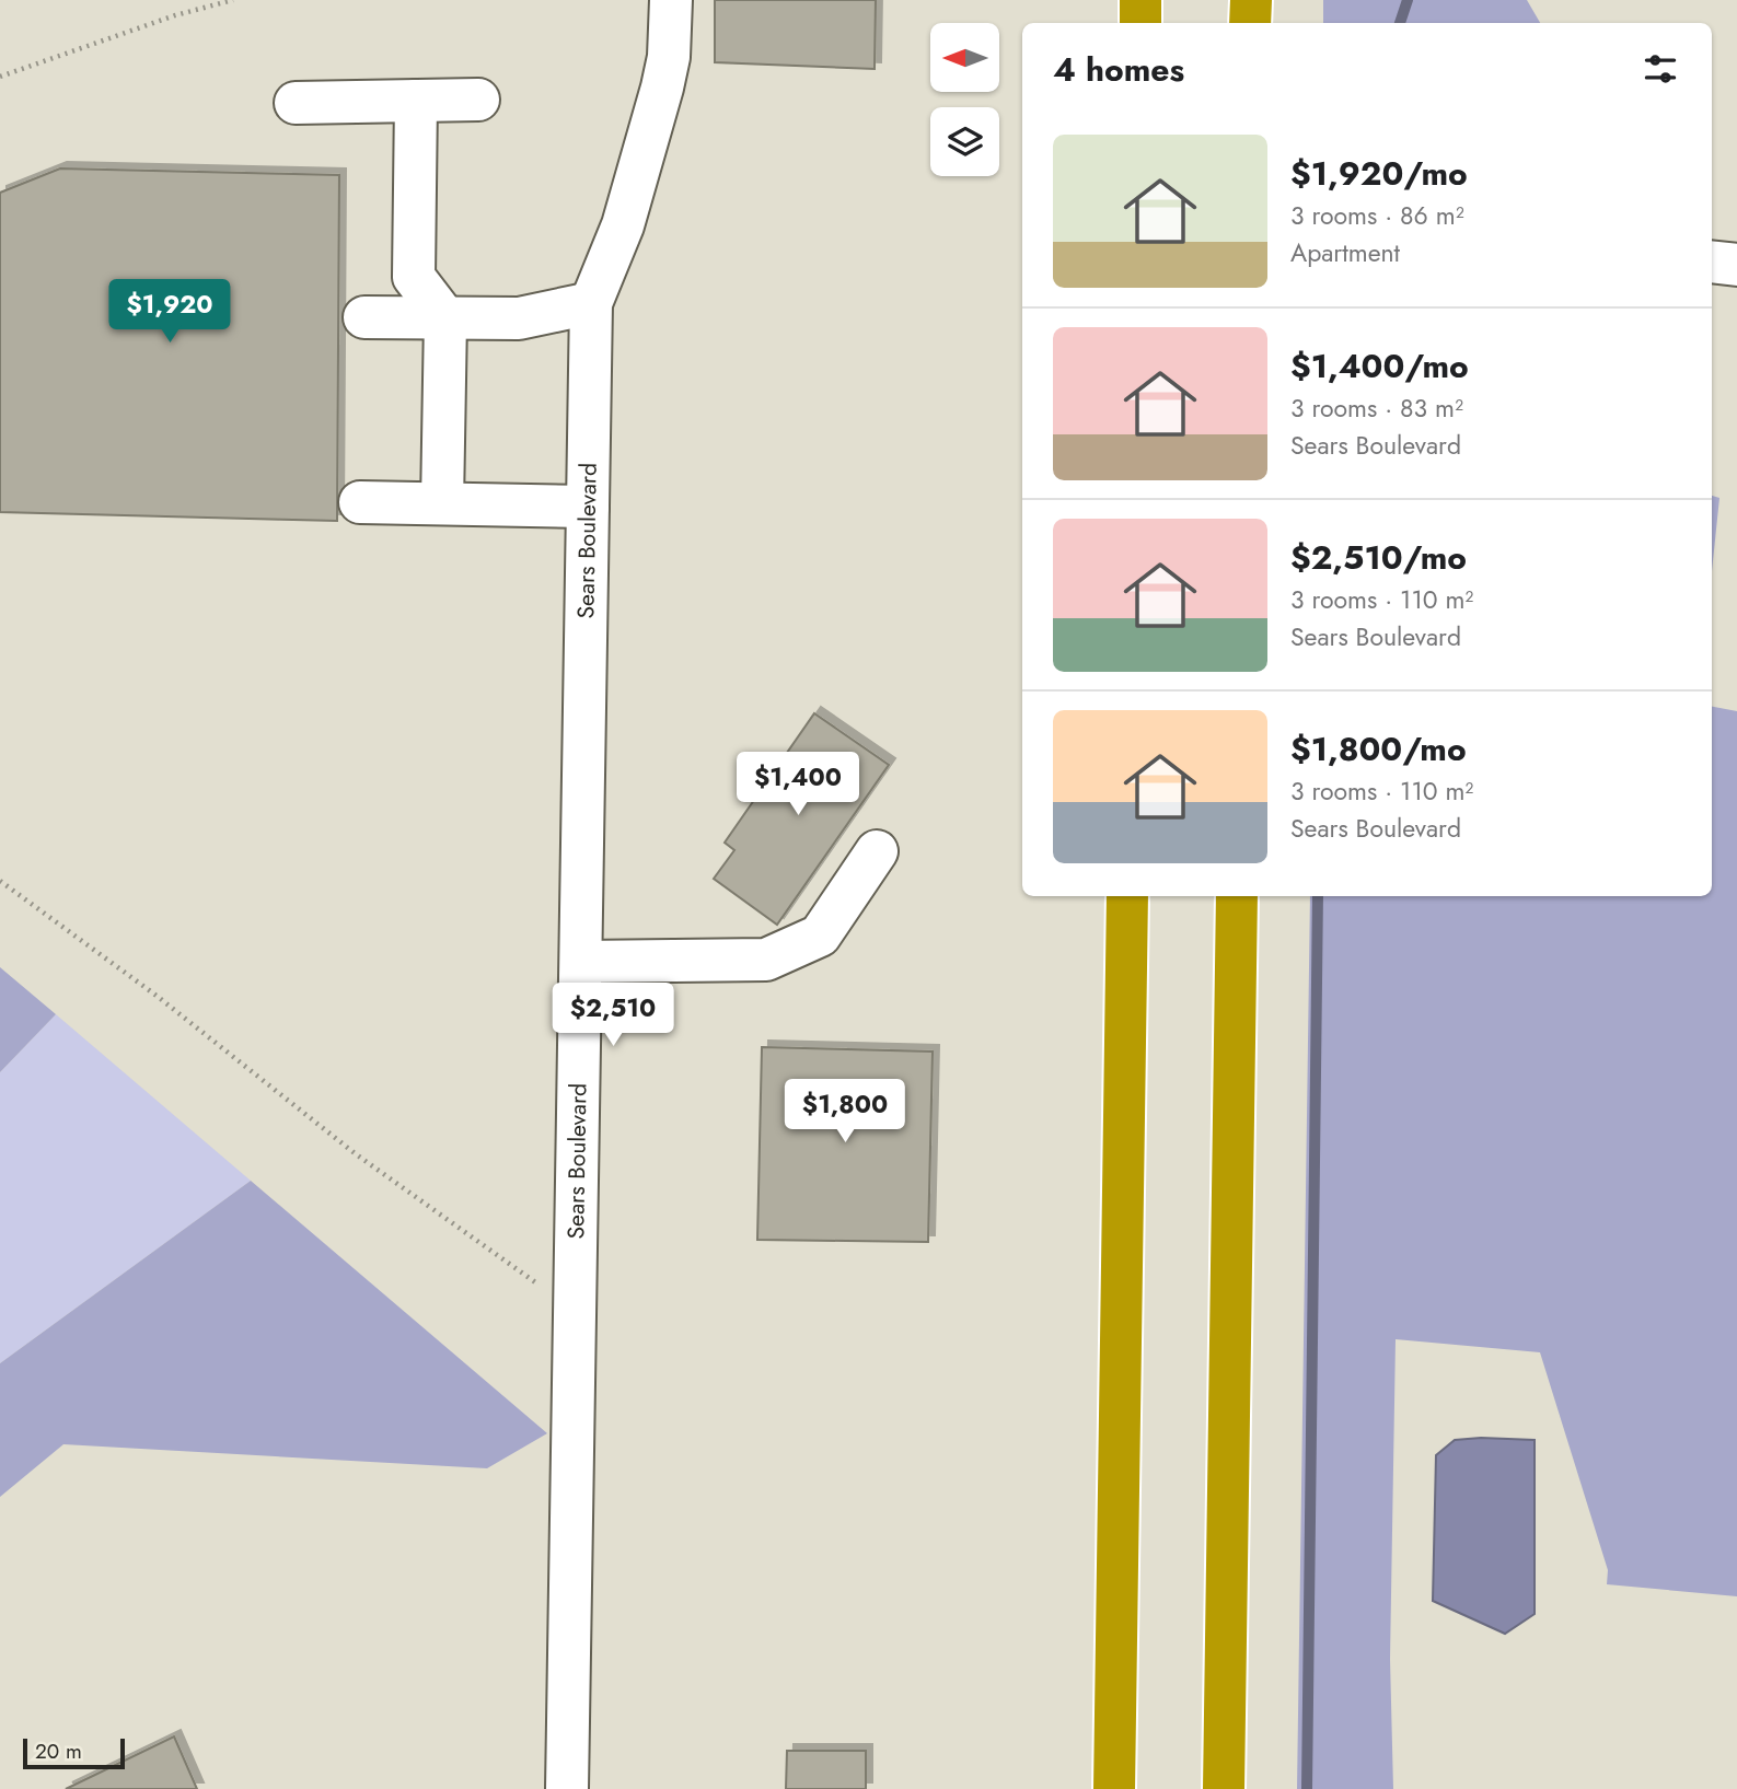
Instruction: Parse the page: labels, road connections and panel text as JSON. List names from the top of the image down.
{
  "streets": {
    "street": ["Sears Boulevard"]
  },
  "scale_bar": "20 m",
  "north": "left",
  "page": {
    "heading": "4 homes",
    "list": [
      {
        "name": "$1,920/mo",
        "note": "3 rooms · 86 m² · Apartment"
      },
      {
        "name": "$1,400/mo",
        "note": "3 rooms · 83 m² · Sears Boulevard"
      },
      {
        "name": "$2,510/mo",
        "note": "3 rooms · 110 m² · Sears Boulevard"
      },
      {
        "name": "$1,800/mo",
        "note": "3 rooms · 110 m² · Sears Boulevard"
      }
    ],
    "price": [
      "$1,920",
      "$1,400",
      "$2,510",
      "$1,800"
    ],
    "scale": "20 m"
  }
}
